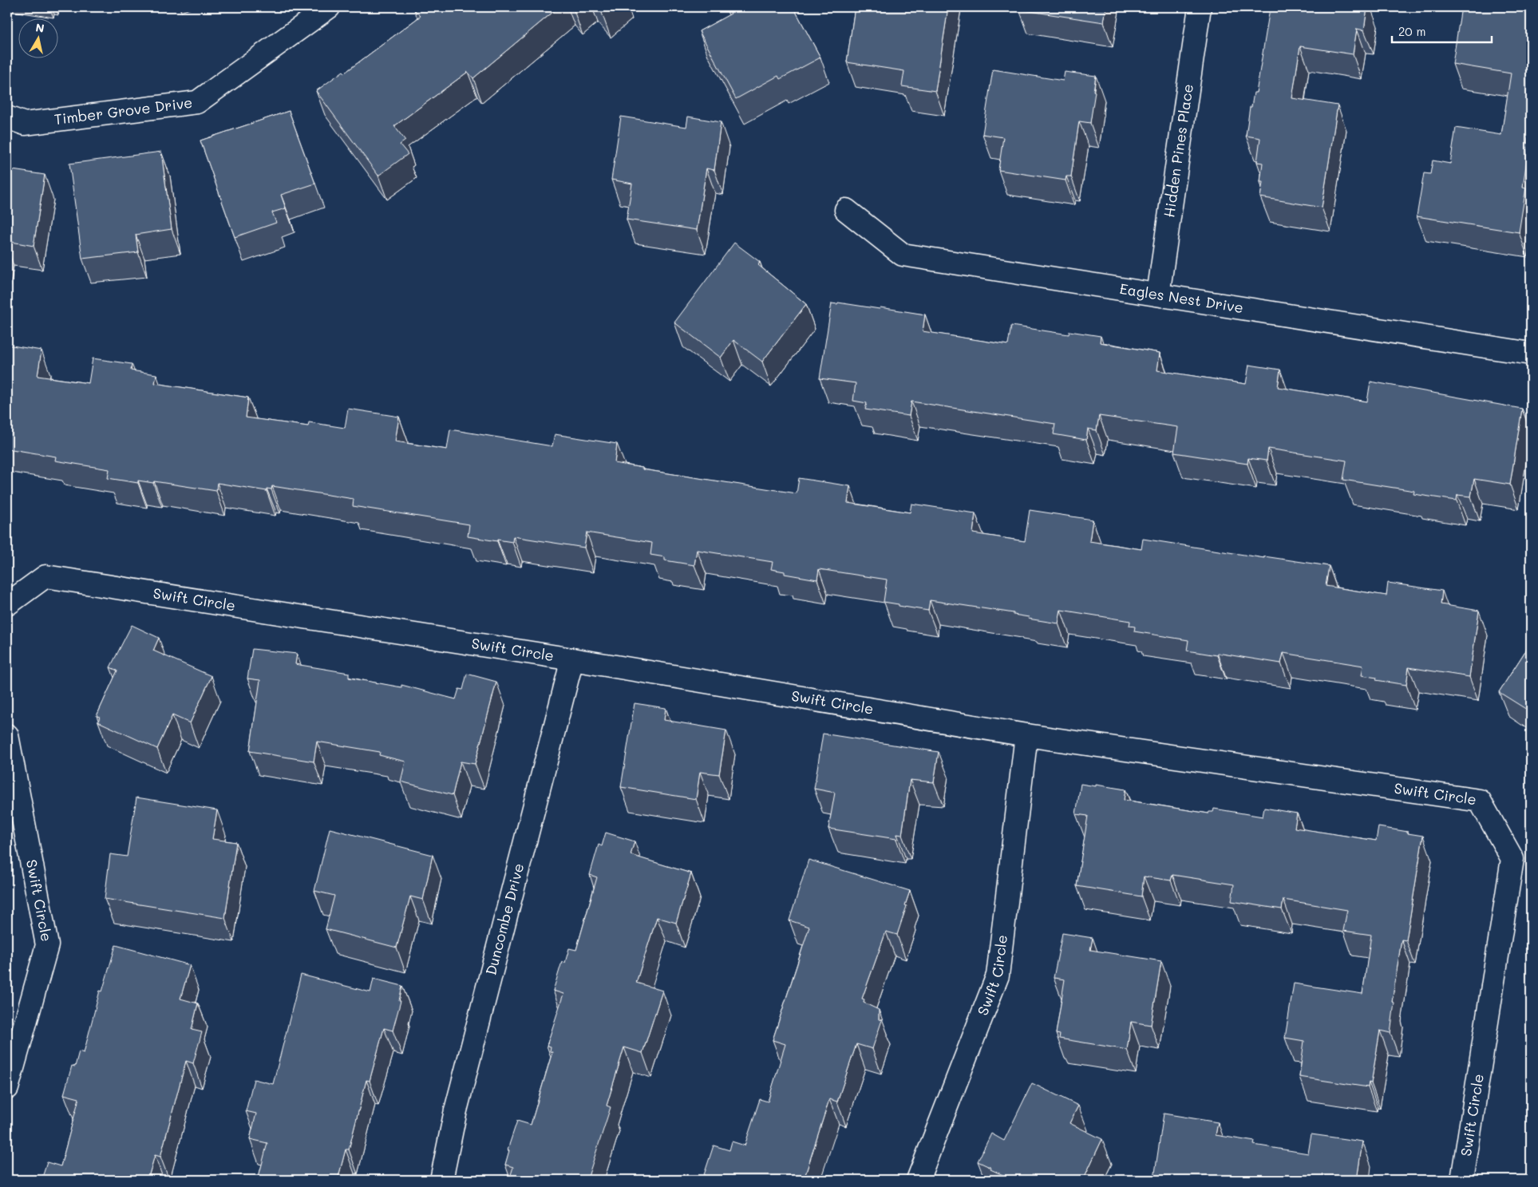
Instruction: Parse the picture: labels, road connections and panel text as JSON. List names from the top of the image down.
{
  "streets": {
    "street": [
      "Timber Grove Drive",
      "Hidden Pines Place",
      "Eagles Nest Drive",
      "Swift Circle",
      "Duncombe Drive"
    ]
  },
  "crossings": [
    ["Hidden Pines Place", "Eagles Nest Drive"],
    ["Swift Circle", "Duncombe Drive"]
  ],
  "scale_bar": "20 m",
  "north": "top"
}
